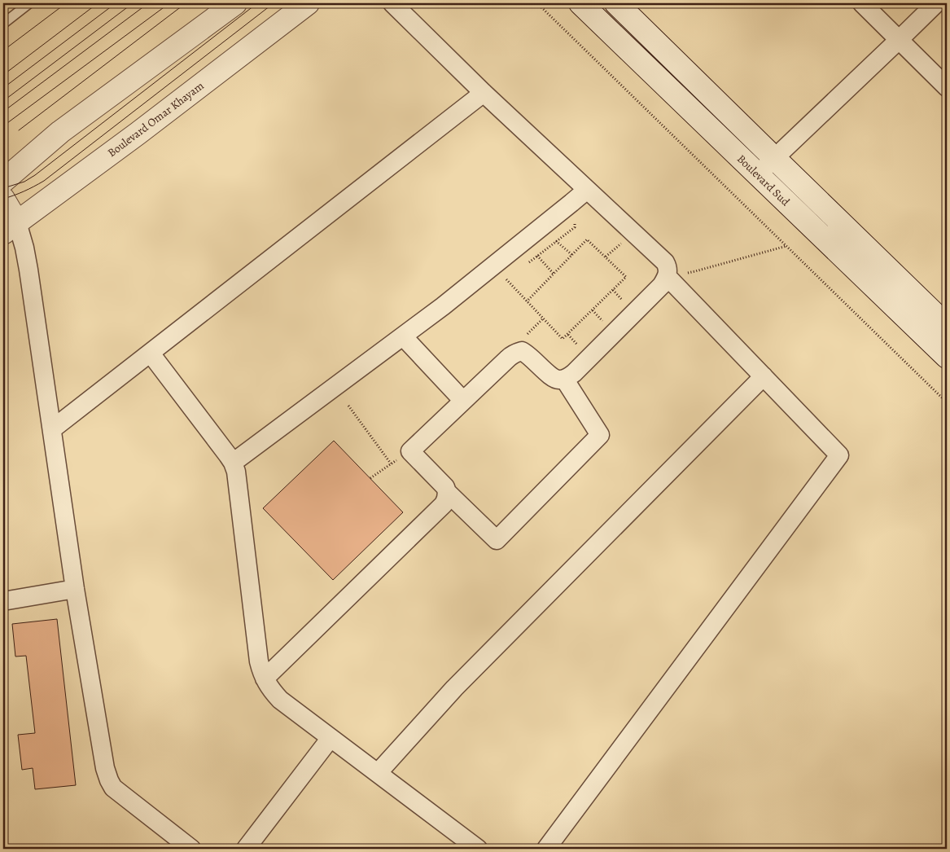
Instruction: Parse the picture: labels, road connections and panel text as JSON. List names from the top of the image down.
{
  "streets": {
    "main road": ["Boulevard Omar Khayam", "Boulevard Sud"]
  }
}
